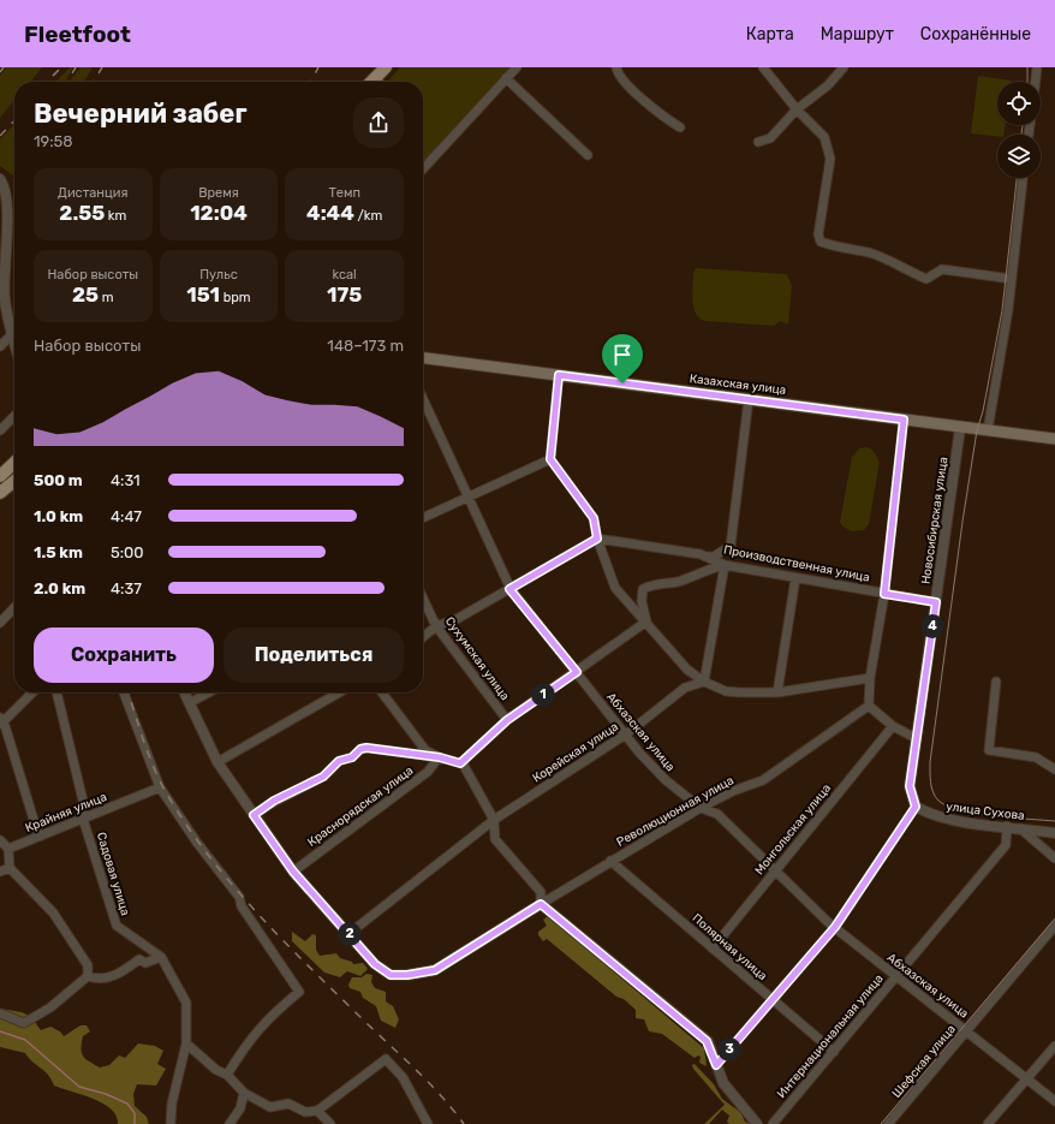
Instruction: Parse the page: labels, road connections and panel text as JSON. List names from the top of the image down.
{
  "streets": {
    "main road": ["Казахская улица"],
    "street": [
      "Новосибирская улица",
      "Производственная улица",
      "Сухумская улица",
      "Абхазская улица",
      "Корейская улица",
      "Краснорядская улица",
      "Революционная улица",
      "улица Сухова",
      "Крайняя улица",
      "Монгольская улица",
      "Садовая улица",
      "Полярная улица",
      "Интернациональная улица",
      "Шефская улица"
    ]
  },
  "crossings": [
    ["Казахская улица", "Новосибирская улица"],
    ["Новосибирская улица", "Производственная улица"],
    ["Новосибирская улица", "улица Сухова"],
    ["Абхазская улица", "Корейская улица"],
    ["Абхазская улица", "Революционная улица"],
    ["Абхазская улица", "Монгольская улица"],
    ["Абхазская улица", "Интернациональная улица"],
    ["Абхазская улица", "Шефская улица"],
    ["Революционная улица", "Полярная улица"],
    ["улица Сухова", "Интернациональная улица"],
    ["Крайняя улица", "Садовая улица"],
    ["Монгольская улица", "Полярная улица"],
    ["Полярная улица", "Интернациональная улица"]
  ],
  "page": {
    "header": "Fleetfoot",
    "nav": ["Карта", "Маршрут", "Сохранённые"],
    "heading": ["Вечерний забег", "19:58"],
    "stats": [
      ["Дистанция", "2.55 km"],
      ["Время", "12:04"],
      ["Темп", "4:44 /km"],
      ["Набор высоты", "25 m"],
      ["Пульс", "151 bpm"],
      ["kcal", "175"]
    ],
    "chart": ["Набор высоты", "148–173 m"],
    "list": [
      {
        "name": "500 m",
        "note": "4:31"
      },
      {
        "name": "1.0 km",
        "note": "4:47"
      },
      {
        "name": "1.5 km",
        "note": "5:00"
      },
      {
        "name": "2.0 km",
        "note": "4:37"
      }
    ],
    "pins": [
      "4",
      "1",
      "2",
      "3"
    ],
    "buttons": ["Сохранить", "Поделиться"]
  }
}
